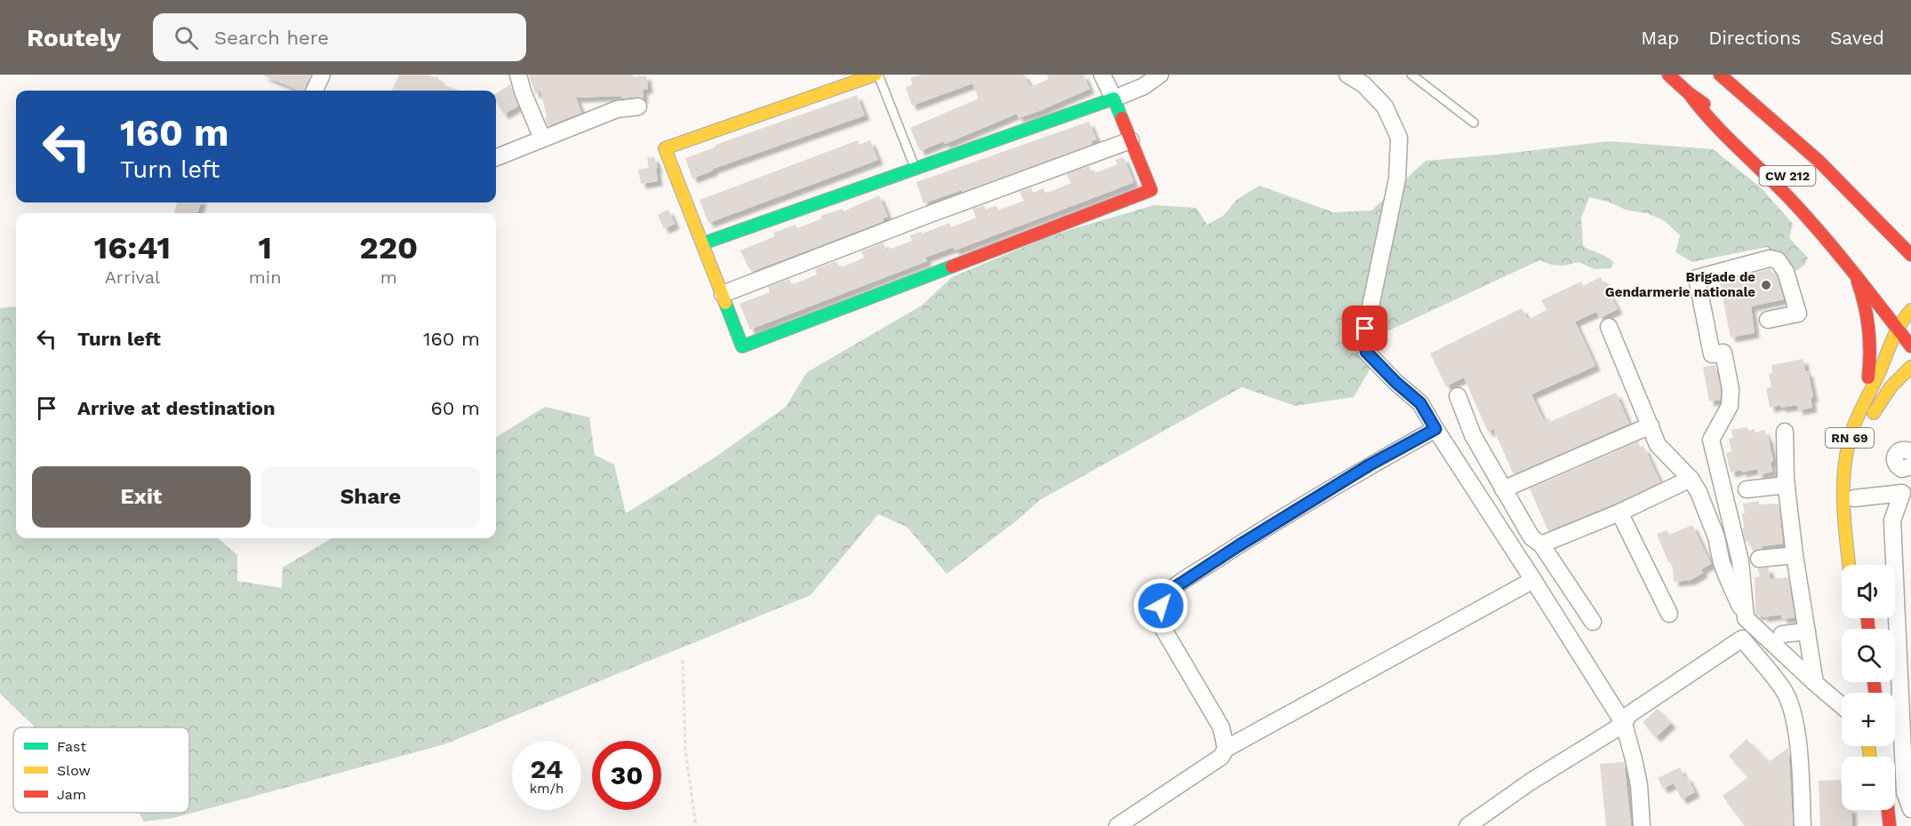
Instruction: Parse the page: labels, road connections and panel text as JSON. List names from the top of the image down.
{
  "streets": {
    "main road": ["CW 212", "RN 69"]
  },
  "places": ["Brigade de Gendarmerie nationale"],
  "legend": ["Fast", "Slow", "Jam"],
  "page": {
    "header": "Routely",
    "search": "Search here",
    "nav": ["Map", "Directions", "Saved"],
    "turn": ["160 m", "Turn left"],
    "eta": [
      "16:41",
      "Arrival",
      "1",
      "min",
      "220",
      "m"
    ],
    "list": [
      {
        "name": "Turn left",
        "value": "160 m"
      },
      {
        "name": "Arrive at destination",
        "value": "60 m"
      }
    ],
    "buttons": ["Exit", "Share"],
    "map_buttons": ["+", "−"],
    "speed": "24 km/h",
    "limit": "30"
  }
}
